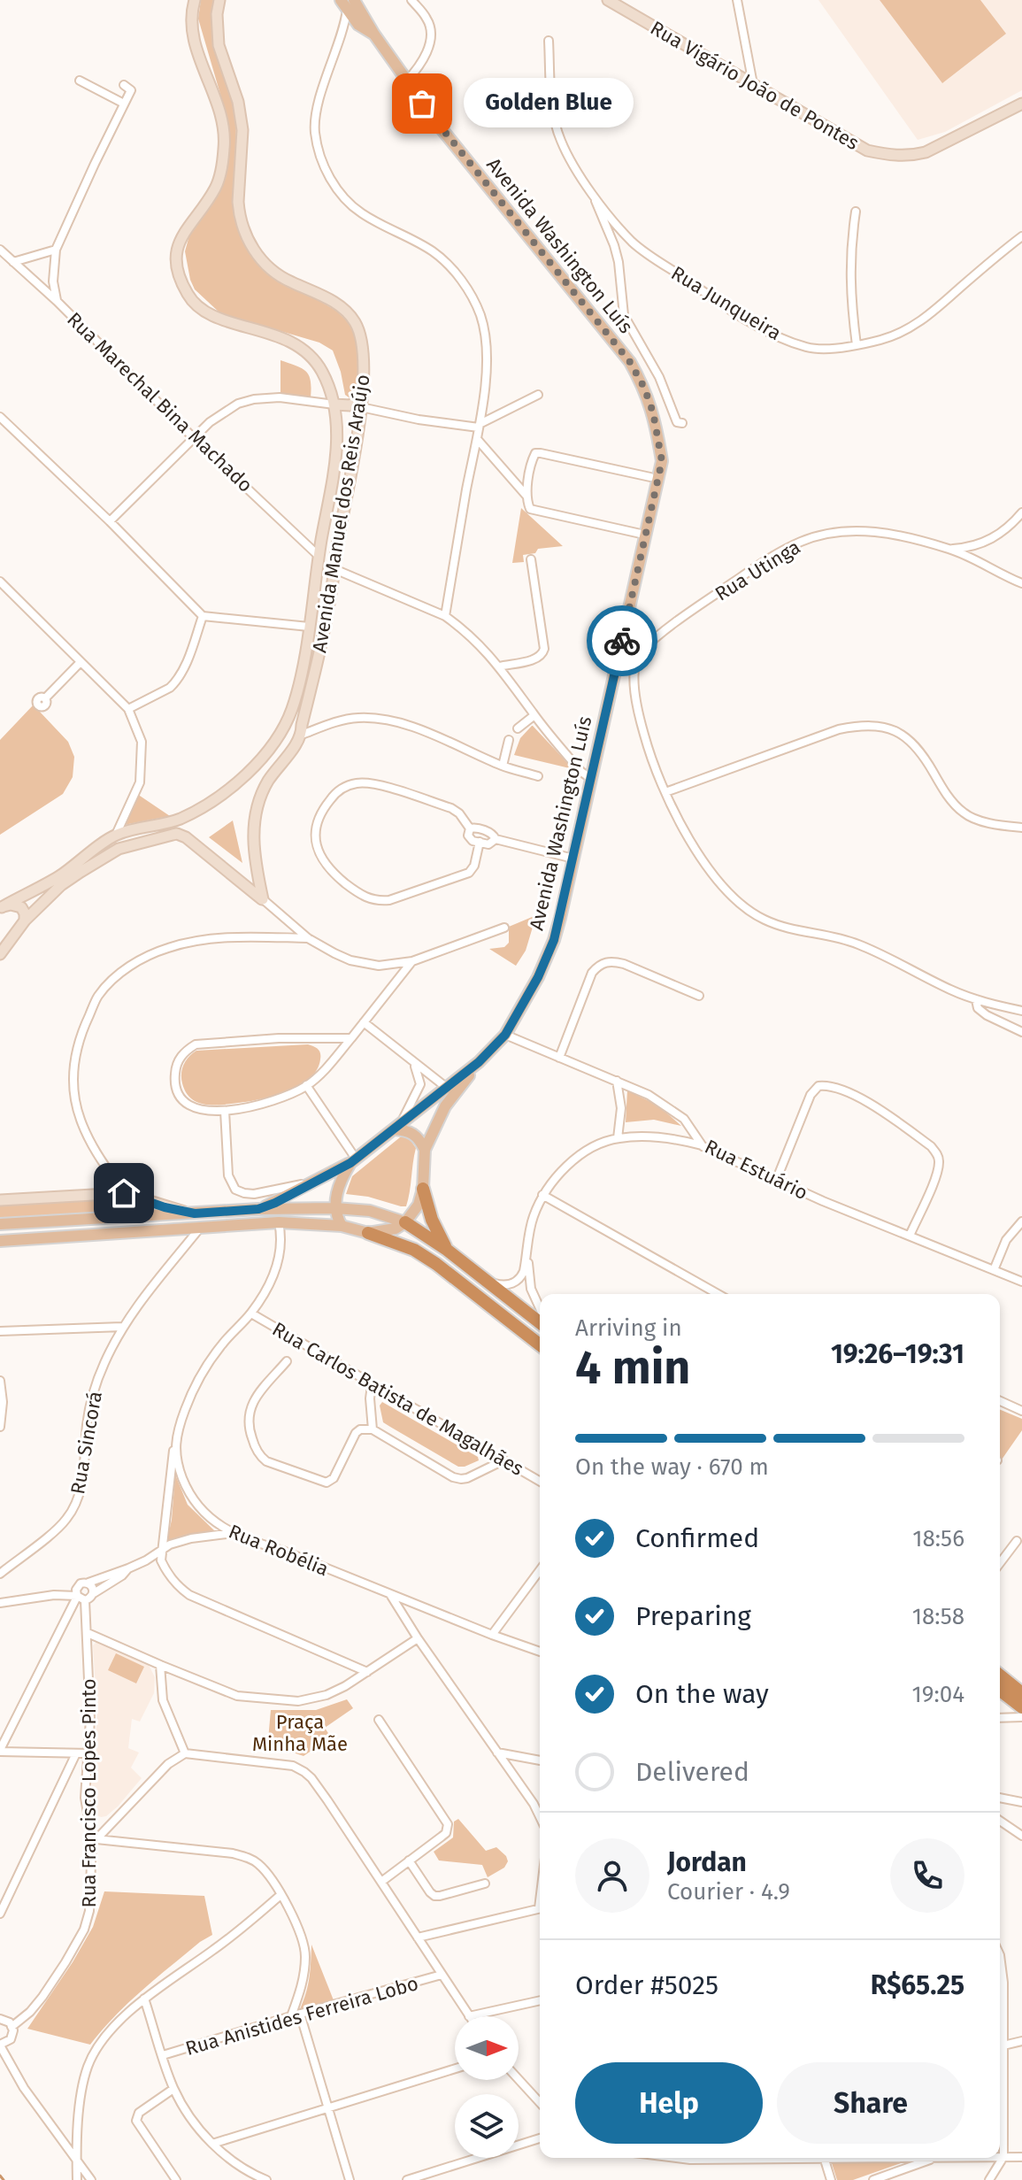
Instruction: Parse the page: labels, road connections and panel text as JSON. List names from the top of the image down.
{
  "streets": {
    "main road": ["Avenida Washington Luís"],
    "street": [
      "Rua Vigário João de Pontes",
      "Rua Junqueira",
      "Rua Marechal Bina Machado",
      "Avenida Manuel dos Reis Araújo",
      "Rua Utinga",
      "Rua Estuário",
      "Rua Carlos Batista de Magalhães",
      "Rua Sincorá",
      "Rua Robélia",
      "Rua Francisco Lopes Pinto",
      "Rua Anistides Ferreira Lobo"
    ]
  },
  "crossings": [
    ["Avenida Washington Luís", "Rua Estuário"],
    ["Rua Marechal Bina Machado", "Avenida Manuel dos Reis Araújo"]
  ],
  "parks": ["Praça Minha Mãe"],
  "places": ["Golden Blue"],
  "north": "right",
  "page": {
    "bubble": "Golden Blue",
    "heading": ["4 min", "Arriving in", "19:26–19:31"],
    "panel": [
      "Jordan",
      "Courier · 4.9",
      "Order #5025",
      "R$65.25"
    ],
    "bar": "On the way · 670 m",
    "list": [
      ["Confirmed", "18:56"],
      ["Preparing", "18:58"],
      ["On the way", "19:04"],
      "Delivered"
    ],
    "buttons": ["Help", "Share"]
  }
}
